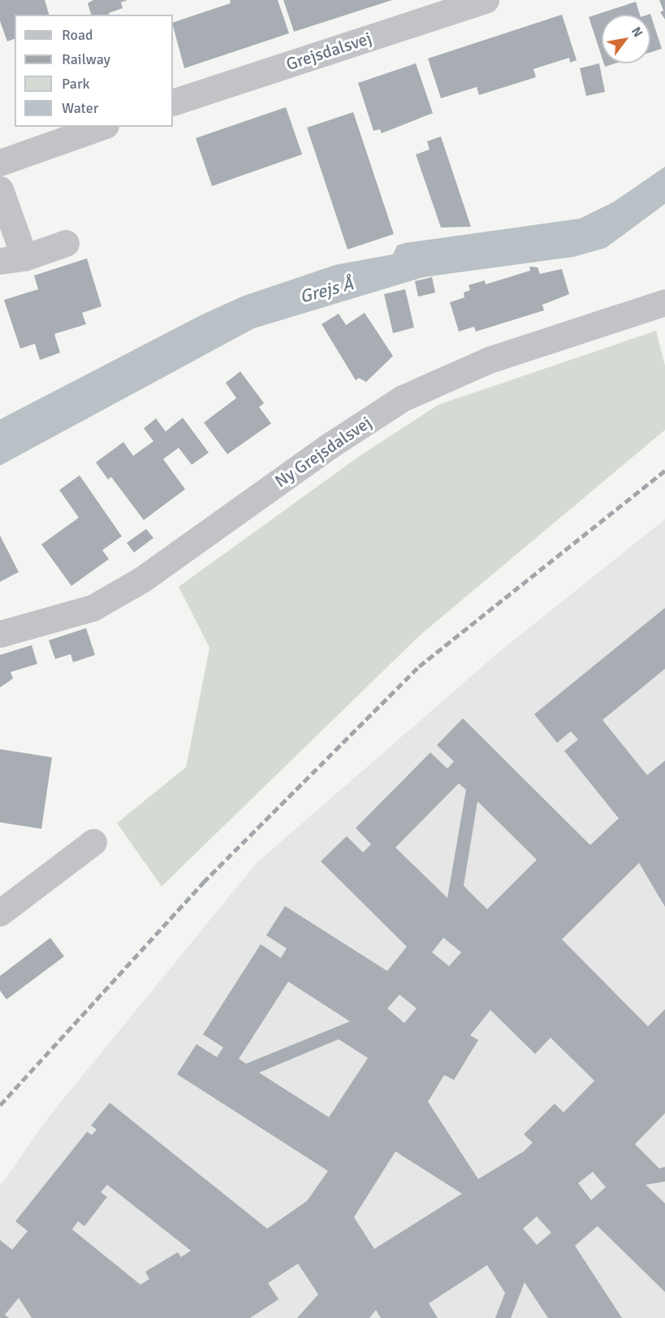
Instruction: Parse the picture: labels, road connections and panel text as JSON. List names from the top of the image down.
{
  "streets": {
    "street": ["Grejsdalsvej", "Ny Grejsdalsvej"]
  },
  "water": ["Grejs Å"],
  "legend": [
    "Road",
    "Railway",
    "Park",
    "Water"
  ],
  "north": "top right"
}
